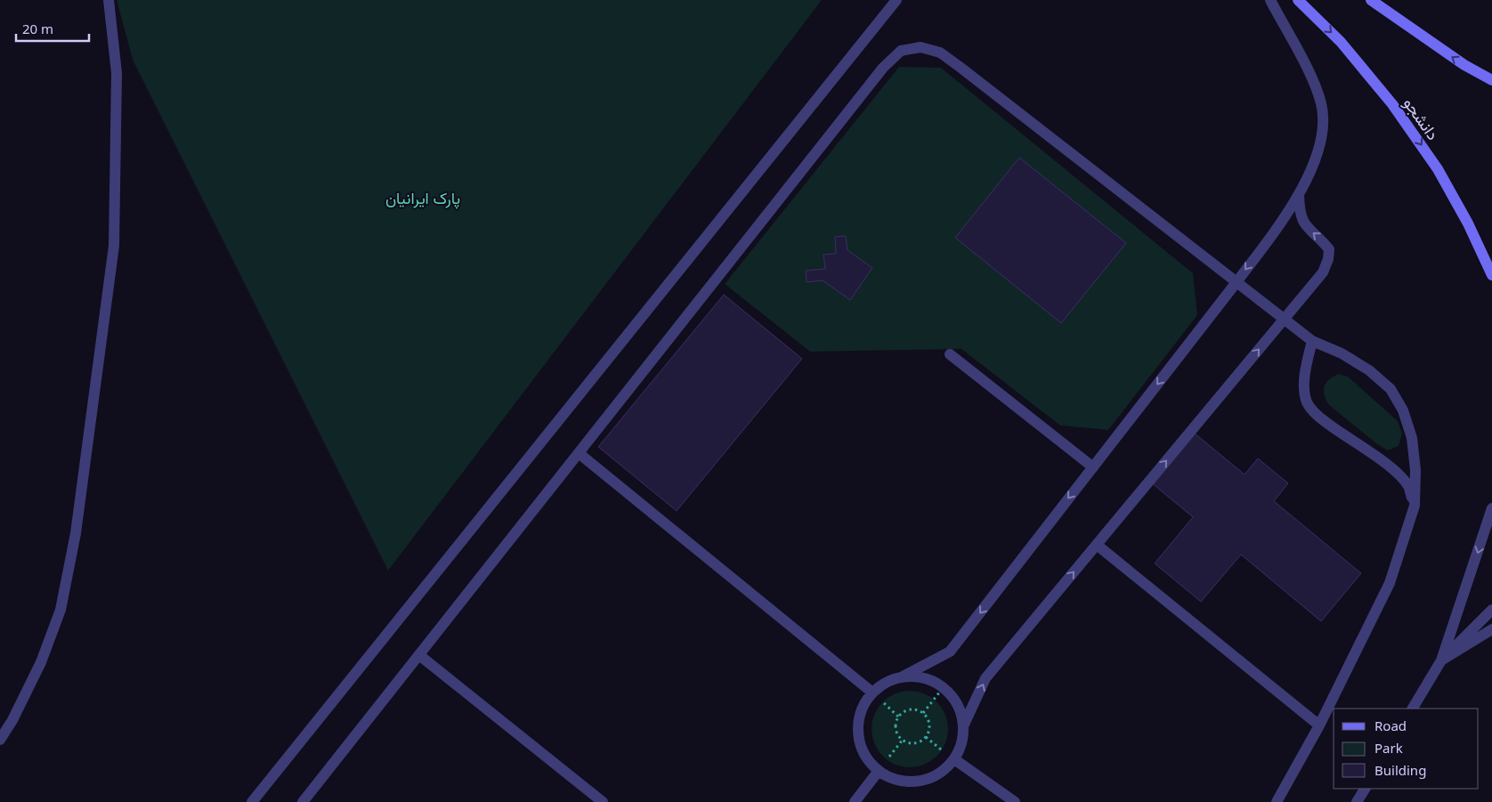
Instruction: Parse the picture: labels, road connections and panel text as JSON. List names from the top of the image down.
{
  "streets": {
    "main road": ["دانشجو"]
  },
  "parks": ["پارک ایرانیان"],
  "legend": ["Road", "Park", "Building"],
  "scale_bar": "20 m"
}
